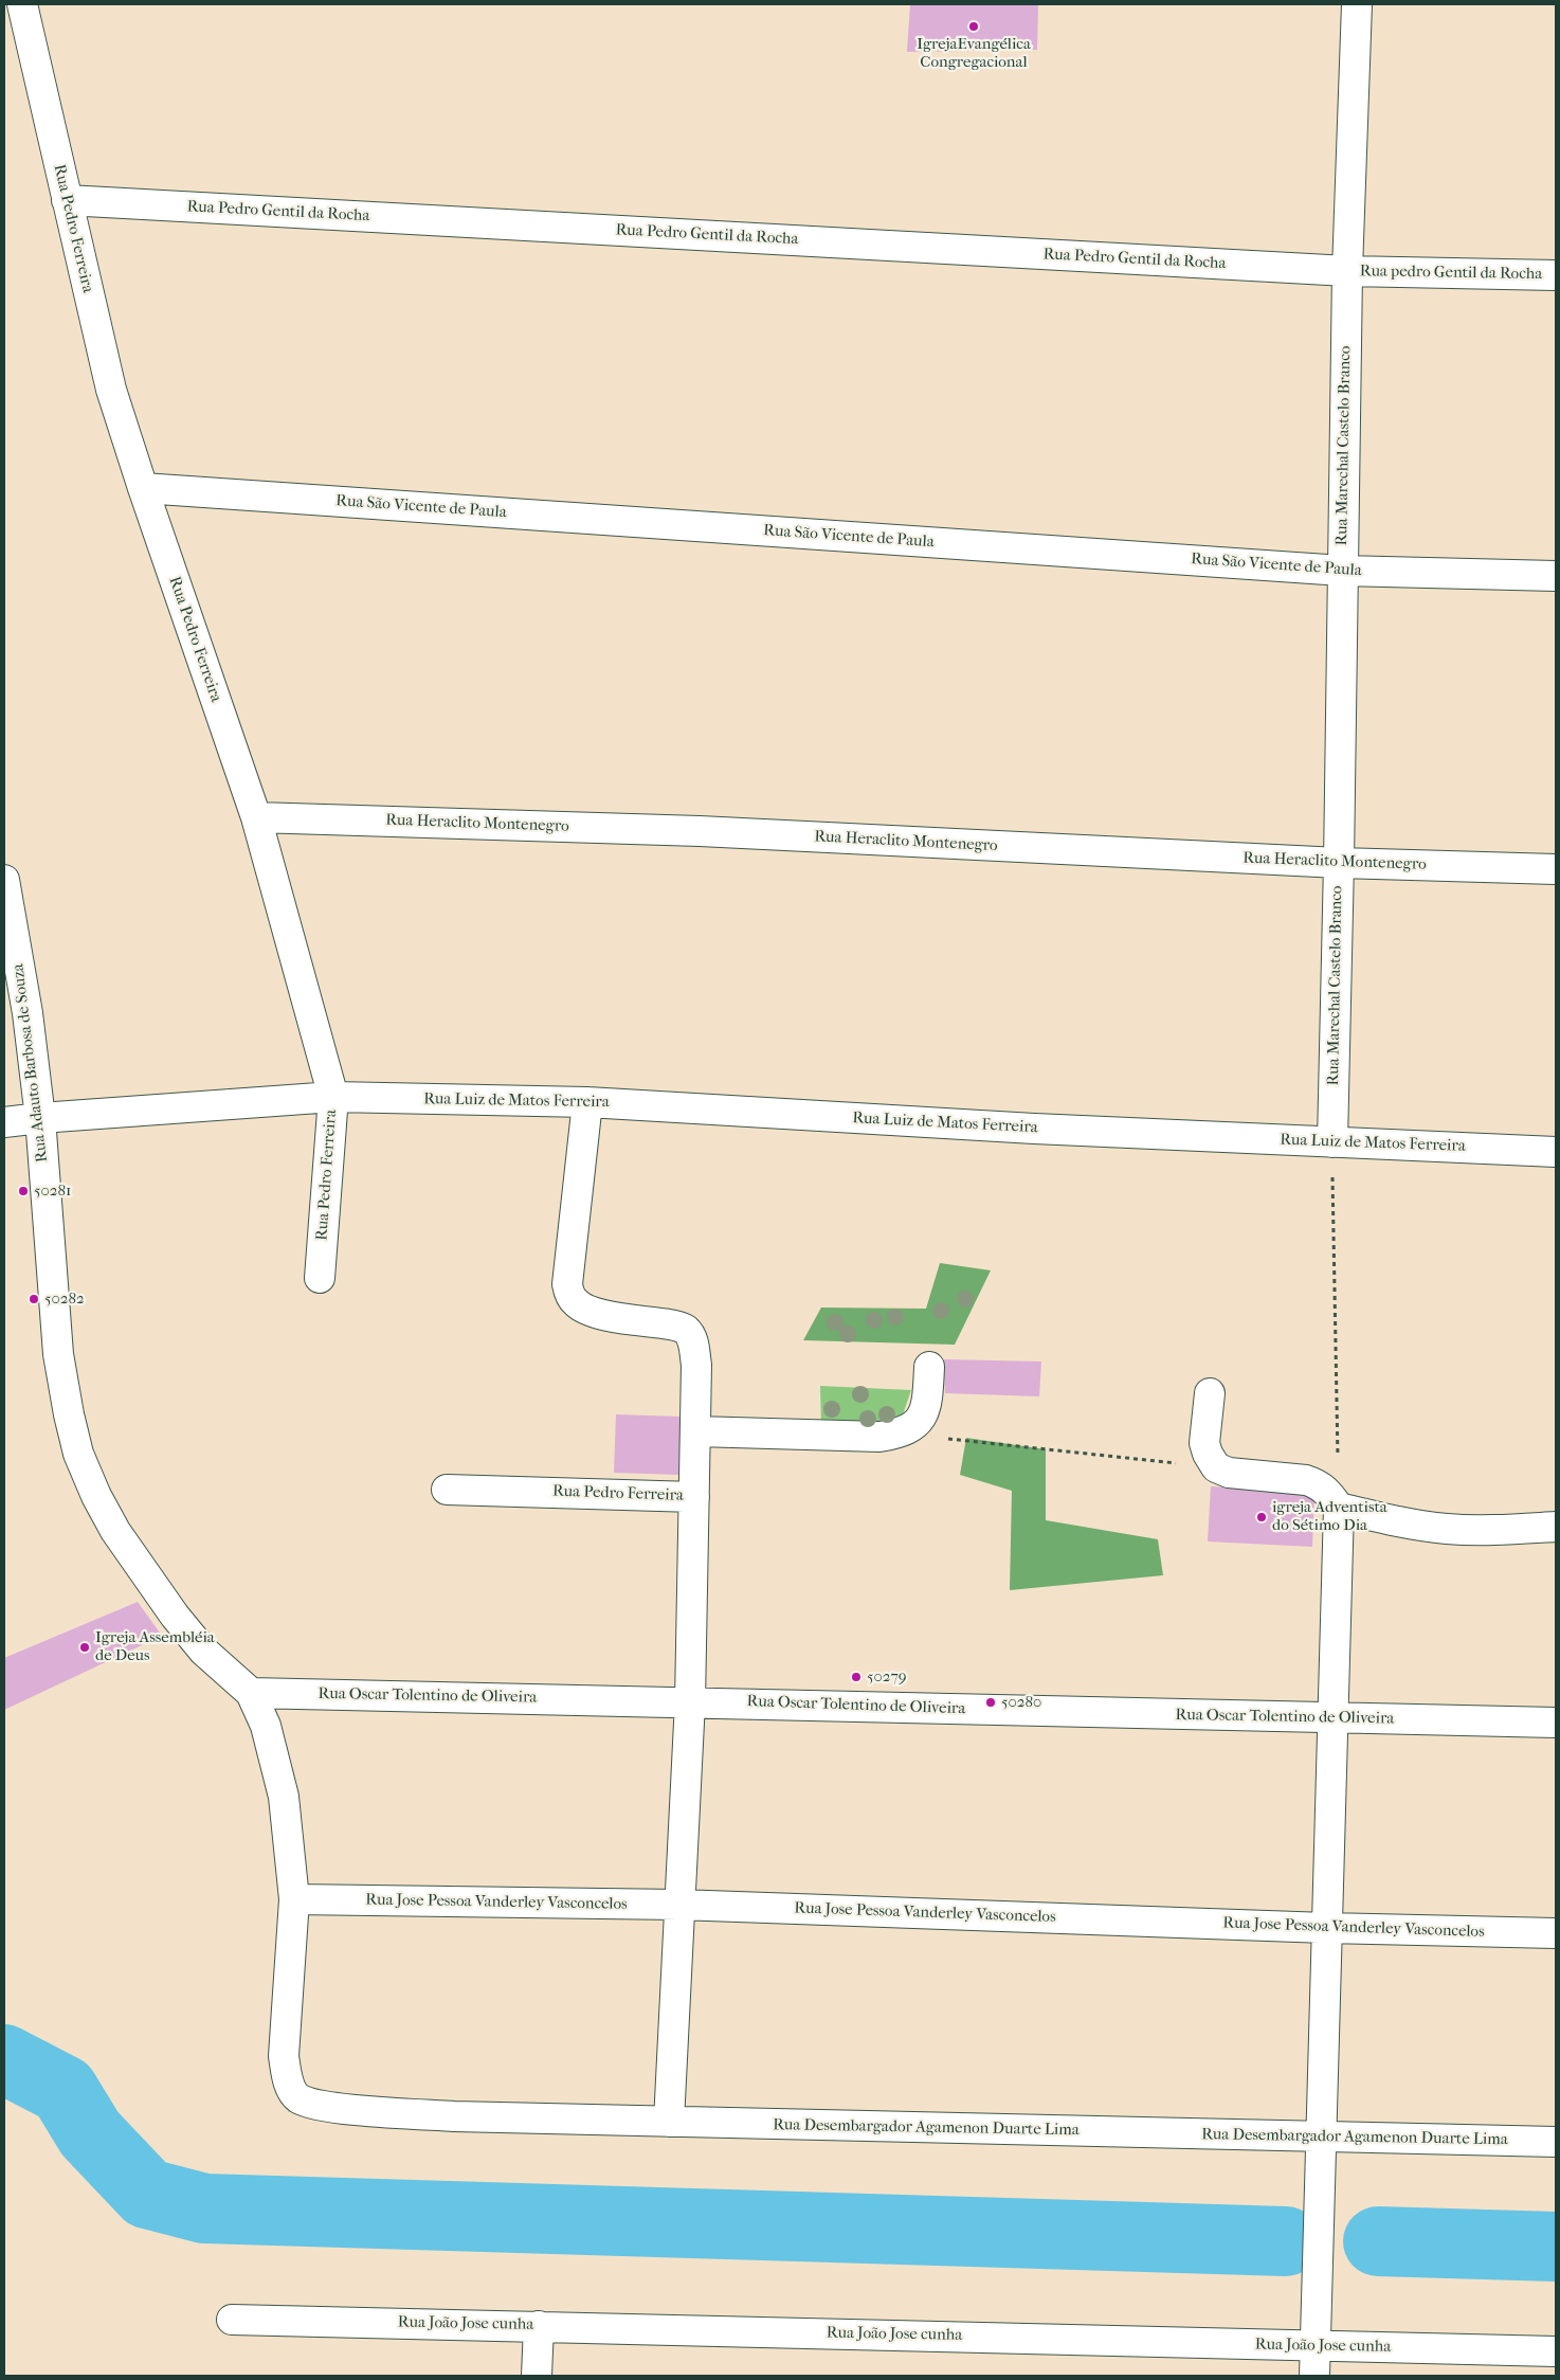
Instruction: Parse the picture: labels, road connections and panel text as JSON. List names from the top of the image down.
{
  "streets": {
    "street": [
      "Rua Pedro Gentil da Rocha",
      "Rua Pedro Ferreira",
      "Rua pedro Gentil da Rocha",
      "Rua Marechal Castelo Branco",
      "Rua São Vicente de Paula",
      "Rua Heraclito Montenegro",
      "Rua Adauto Barbosa de Souza",
      "Rua Luiz de Matos Ferreira",
      "Rua Oscar Tolentino de Oliveira",
      "Rua Jose Pessoa Vanderley Vasconcelos",
      "Rua Desembargador Agamenon Duarte Lima",
      "Rua João Jose cunha"
    ]
  },
  "crossings": [
    ["Rua Pedro Gentil da Rocha", "Rua Pedro Ferreira"],
    ["Rua Pedro Gentil da Rocha", "Rua pedro Gentil da Rocha"],
    ["Rua Pedro Gentil da Rocha", "Rua Marechal Castelo Branco"],
    ["Rua Pedro Ferreira", "Rua São Vicente de Paula"],
    ["Rua Pedro Ferreira", "Rua Heraclito Montenegro"],
    ["Rua Pedro Ferreira", "Rua Luiz de Matos Ferreira"],
    ["Rua pedro Gentil da Rocha", "Rua Marechal Castelo Branco"],
    ["Rua Marechal Castelo Branco", "Rua São Vicente de Paula"],
    ["Rua Marechal Castelo Branco", "Rua Heraclito Montenegro"],
    ["Rua Marechal Castelo Branco", "Rua Luiz de Matos Ferreira"],
    ["Rua Adauto Barbosa de Souza", "Rua Luiz de Matos Ferreira"],
    ["Rua Adauto Barbosa de Souza", "Rua Oscar Tolentino de Oliveira"],
    ["Rua Adauto Barbosa de Souza", "Rua Jose Pessoa Vanderley Vasconcelos"],
    ["Rua Adauto Barbosa de Souza", "Rua Desembargador Agamenon Duarte Lima"]
  ],
  "places": [
    "IgrejaEvangélica Congregacional",
    "50281",
    "50282",
    "igreja Adventista do Sétimo Dia",
    "Igreja Assembléia de Deus",
    "50279",
    "50280"
  ]
}
